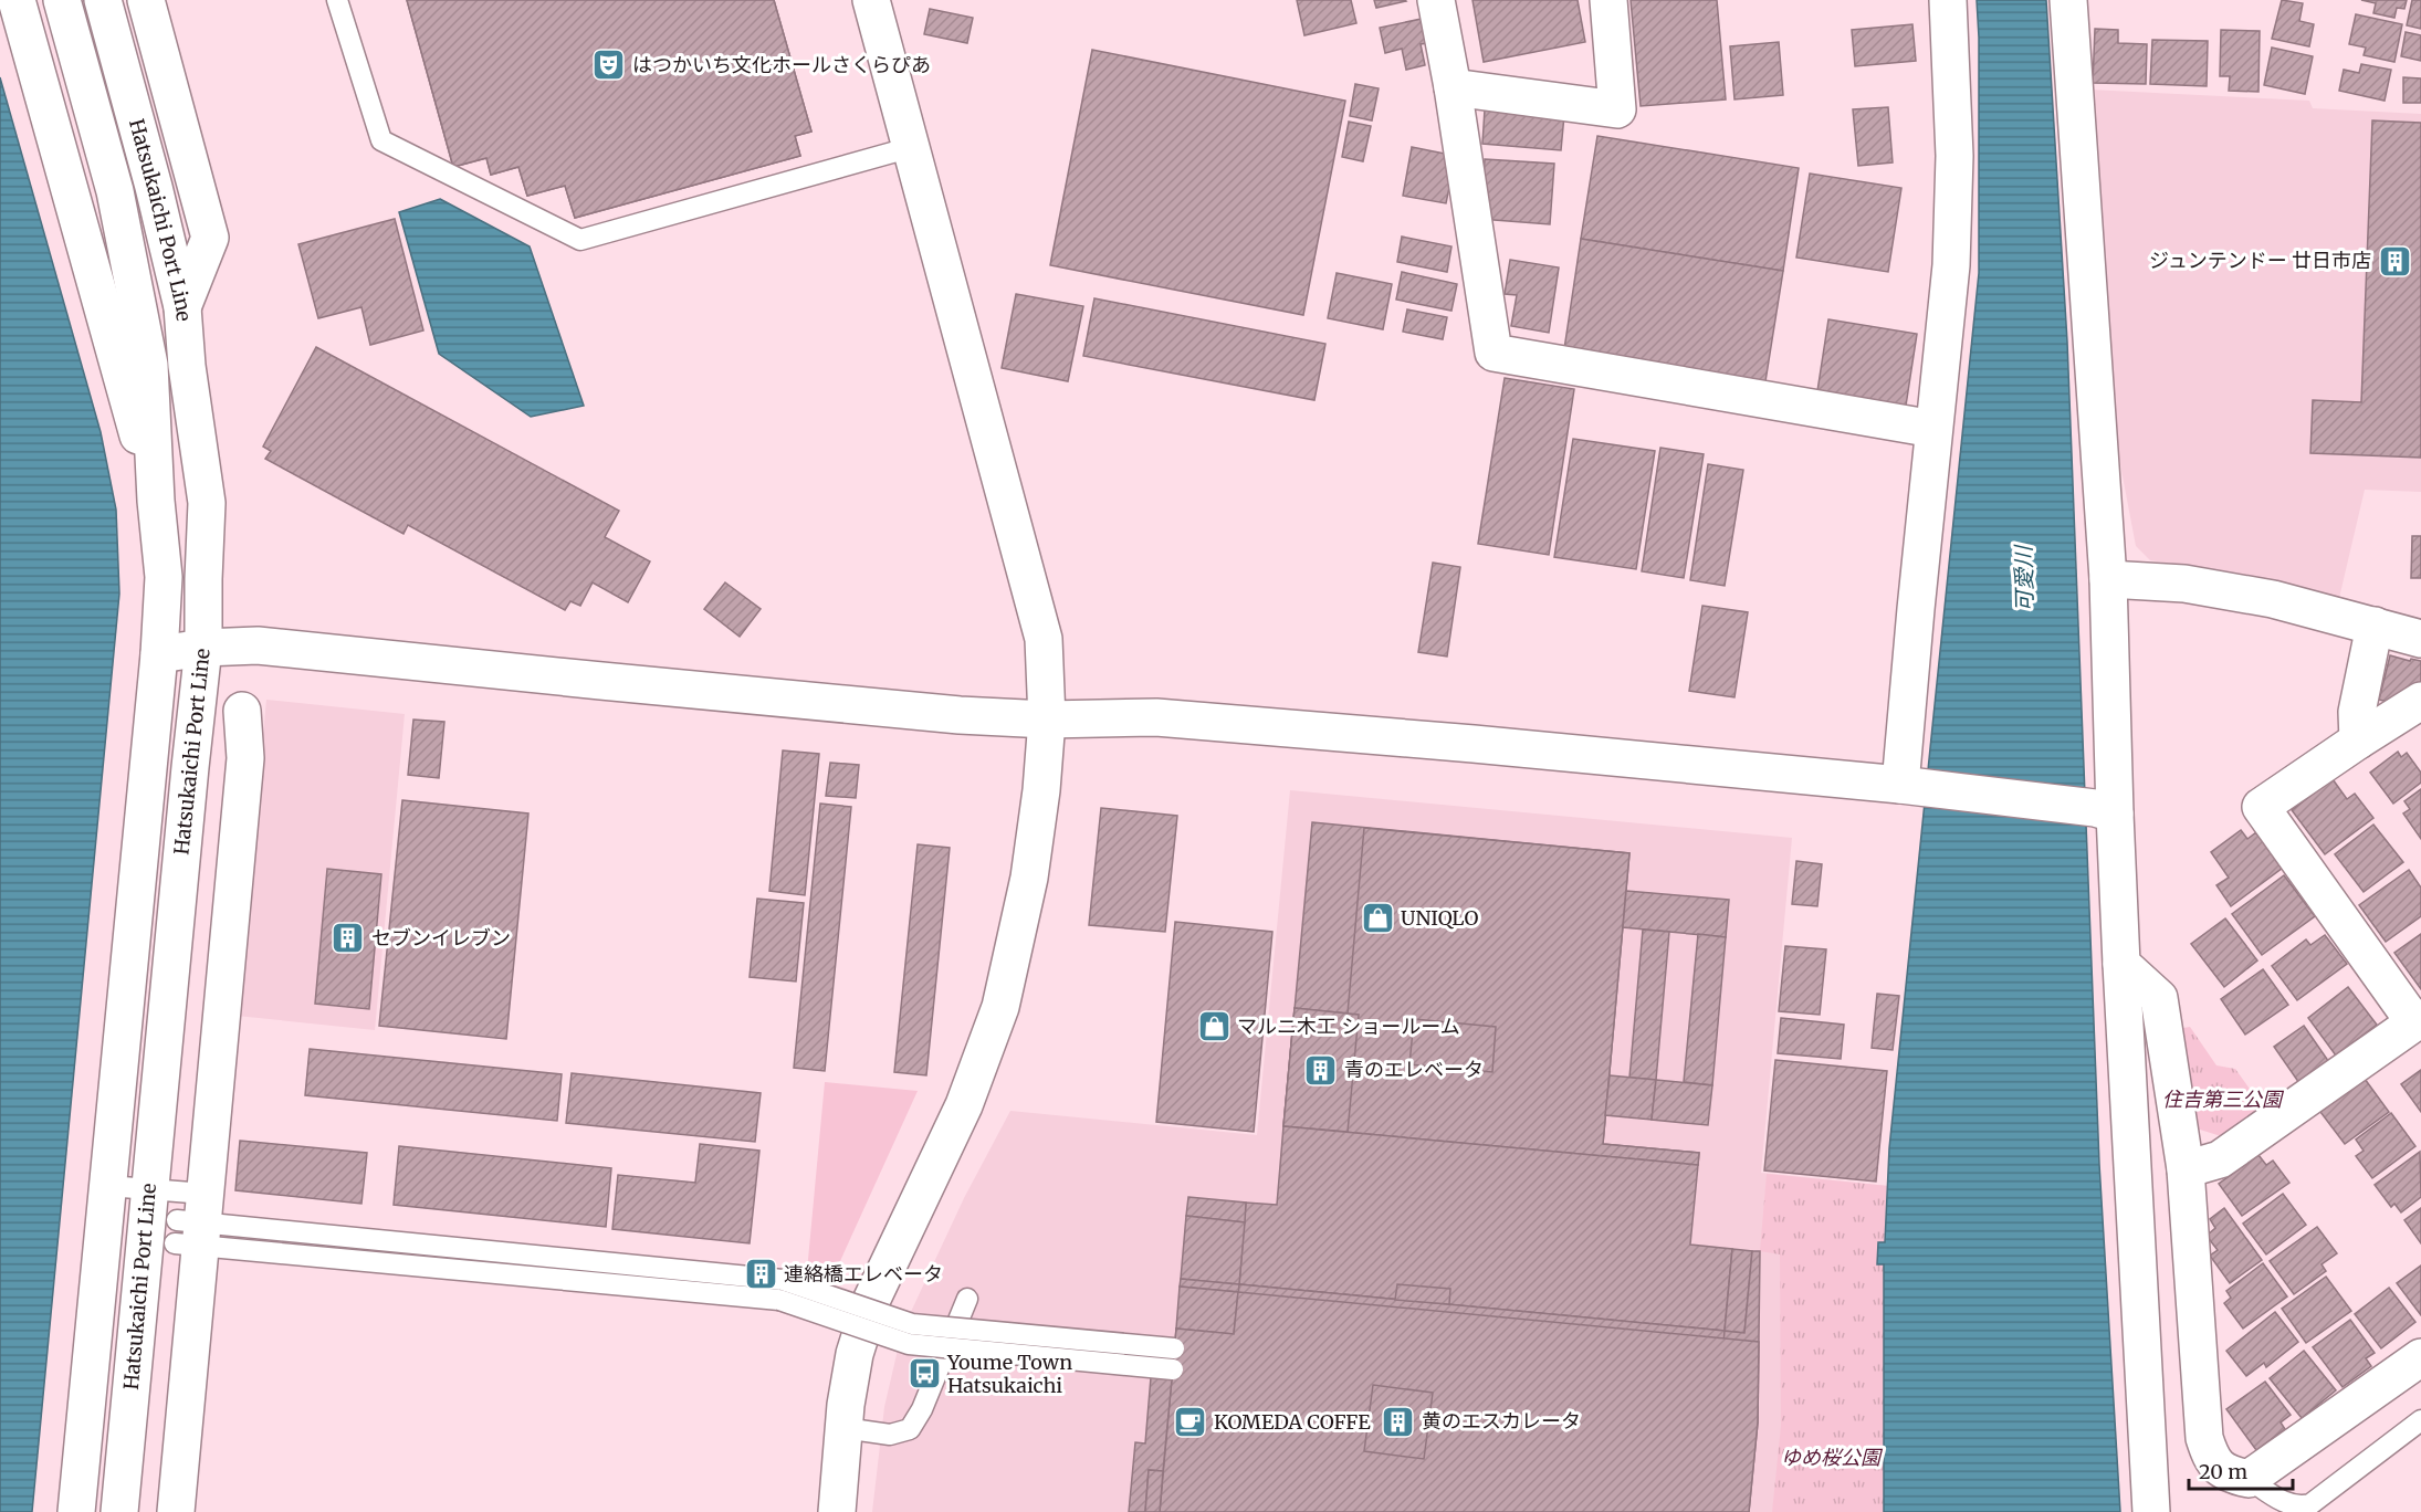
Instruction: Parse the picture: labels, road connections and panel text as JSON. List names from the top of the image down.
{
  "streets": {
    "street": ["Hatsukaichi Port Line"]
  },
  "water": ["可愛川"],
  "parks": ["住吉第三公園", "ゆめ桜公園"],
  "places": {
    "theatre": ["はつかいち文化ホールさくらぴあ"],
    "building": [
      "ジュンテンドー 廿日市店",
      "セブンイレブン",
      "青のエレベータ",
      "連絡橋エレベータ",
      "黄のエスカレータ"
    ],
    "shop": ["UNIQLO", "マルニ木工 ショールーム"],
    "bus stop": ["Youme Town Hatsukaichi"],
    "cafe": ["KOMEDA COFFE"]
  },
  "scale_bar": "20 m"
}
